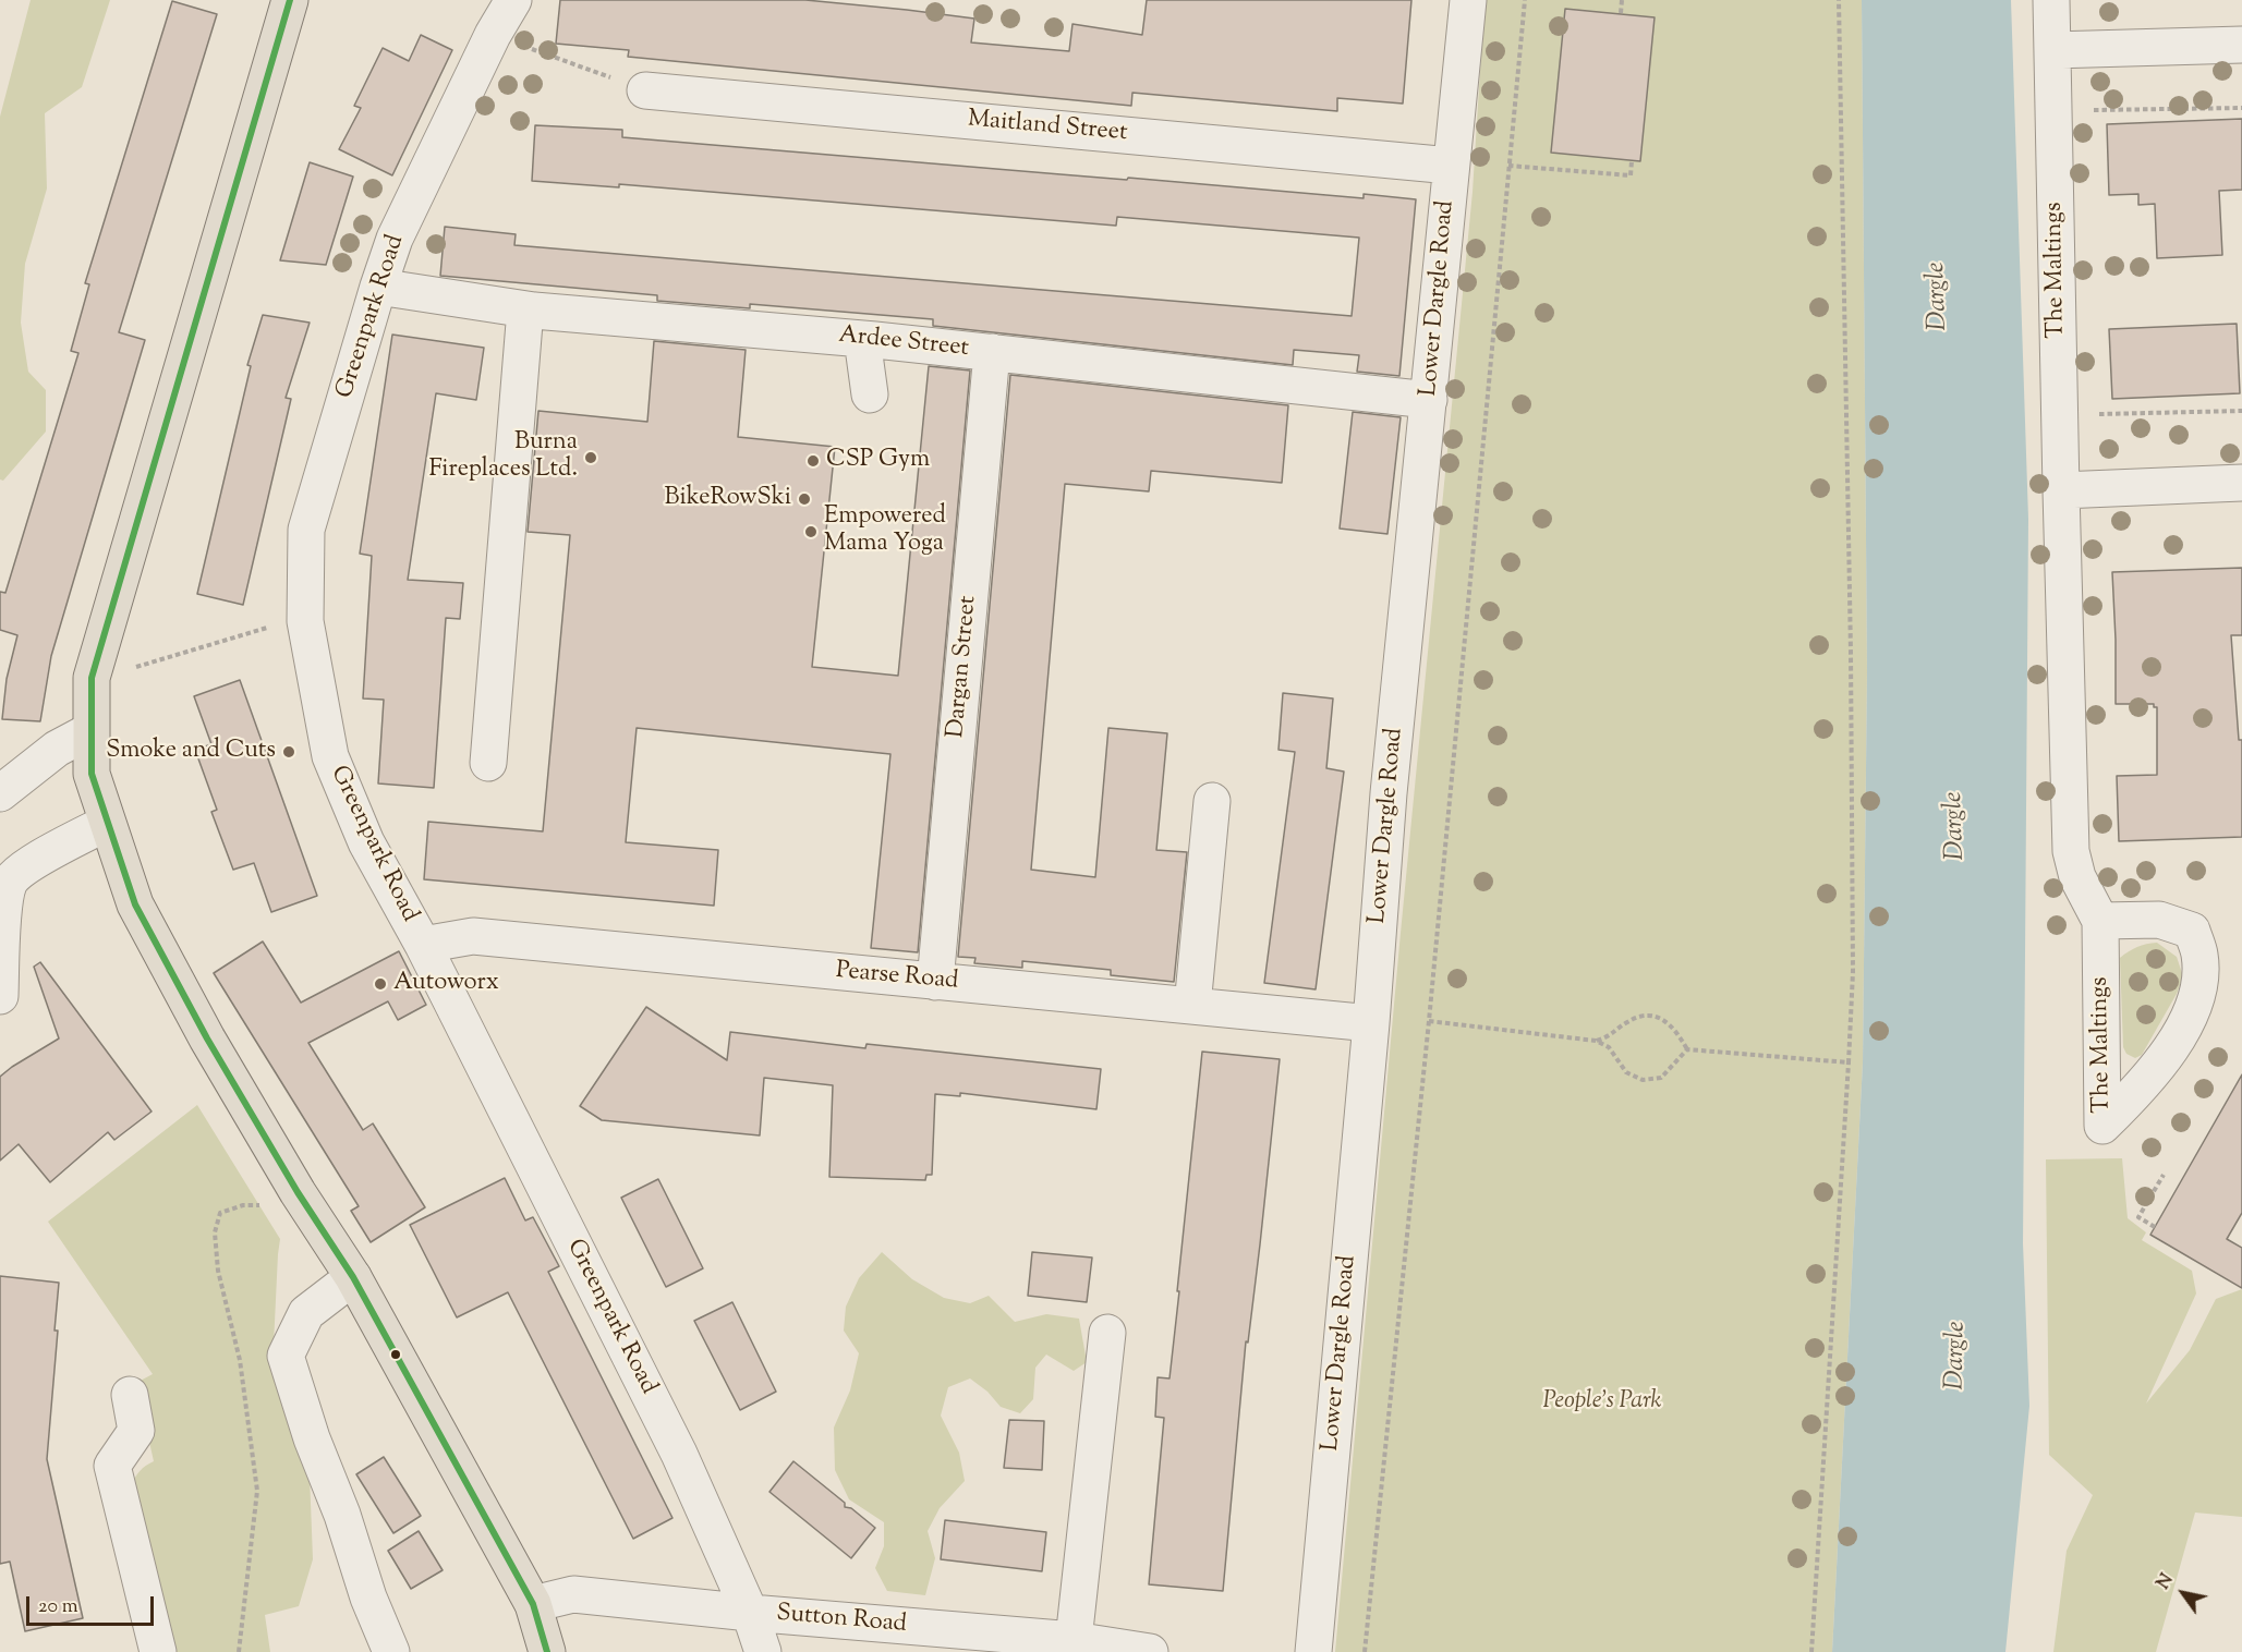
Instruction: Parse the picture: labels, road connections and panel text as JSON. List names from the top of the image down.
{
  "streets": {
    "street": [
      "Maitland Street",
      "The Maltings",
      "Lower Dargle Road",
      "Greenpark Road",
      "Ardee Street",
      "Dargan Street",
      "Pearse Road",
      "Sutton Road"
    ]
  },
  "crossings": [
    ["Maitland Street", "Lower Dargle Road"],
    ["Lower Dargle Road", "Ardee Street"],
    ["Lower Dargle Road", "Pearse Road"],
    ["Greenpark Road", "Ardee Street"],
    ["Greenpark Road", "Pearse Road"],
    ["Greenpark Road", "Sutton Road"],
    ["Ardee Street", "Dargan Street"],
    ["Dargan Street", "Pearse Road"]
  ],
  "water": ["Dargle"],
  "parks": ["People's Park"],
  "places": [
    "Burna Fireplaces Ltd.",
    "CSP Gym",
    "BikeRowSki",
    "Empowered Mama Yoga",
    "Smoke and Cuts",
    "Autoworx"
  ],
  "scale_bar": "20 m",
  "north": "top left"
}
